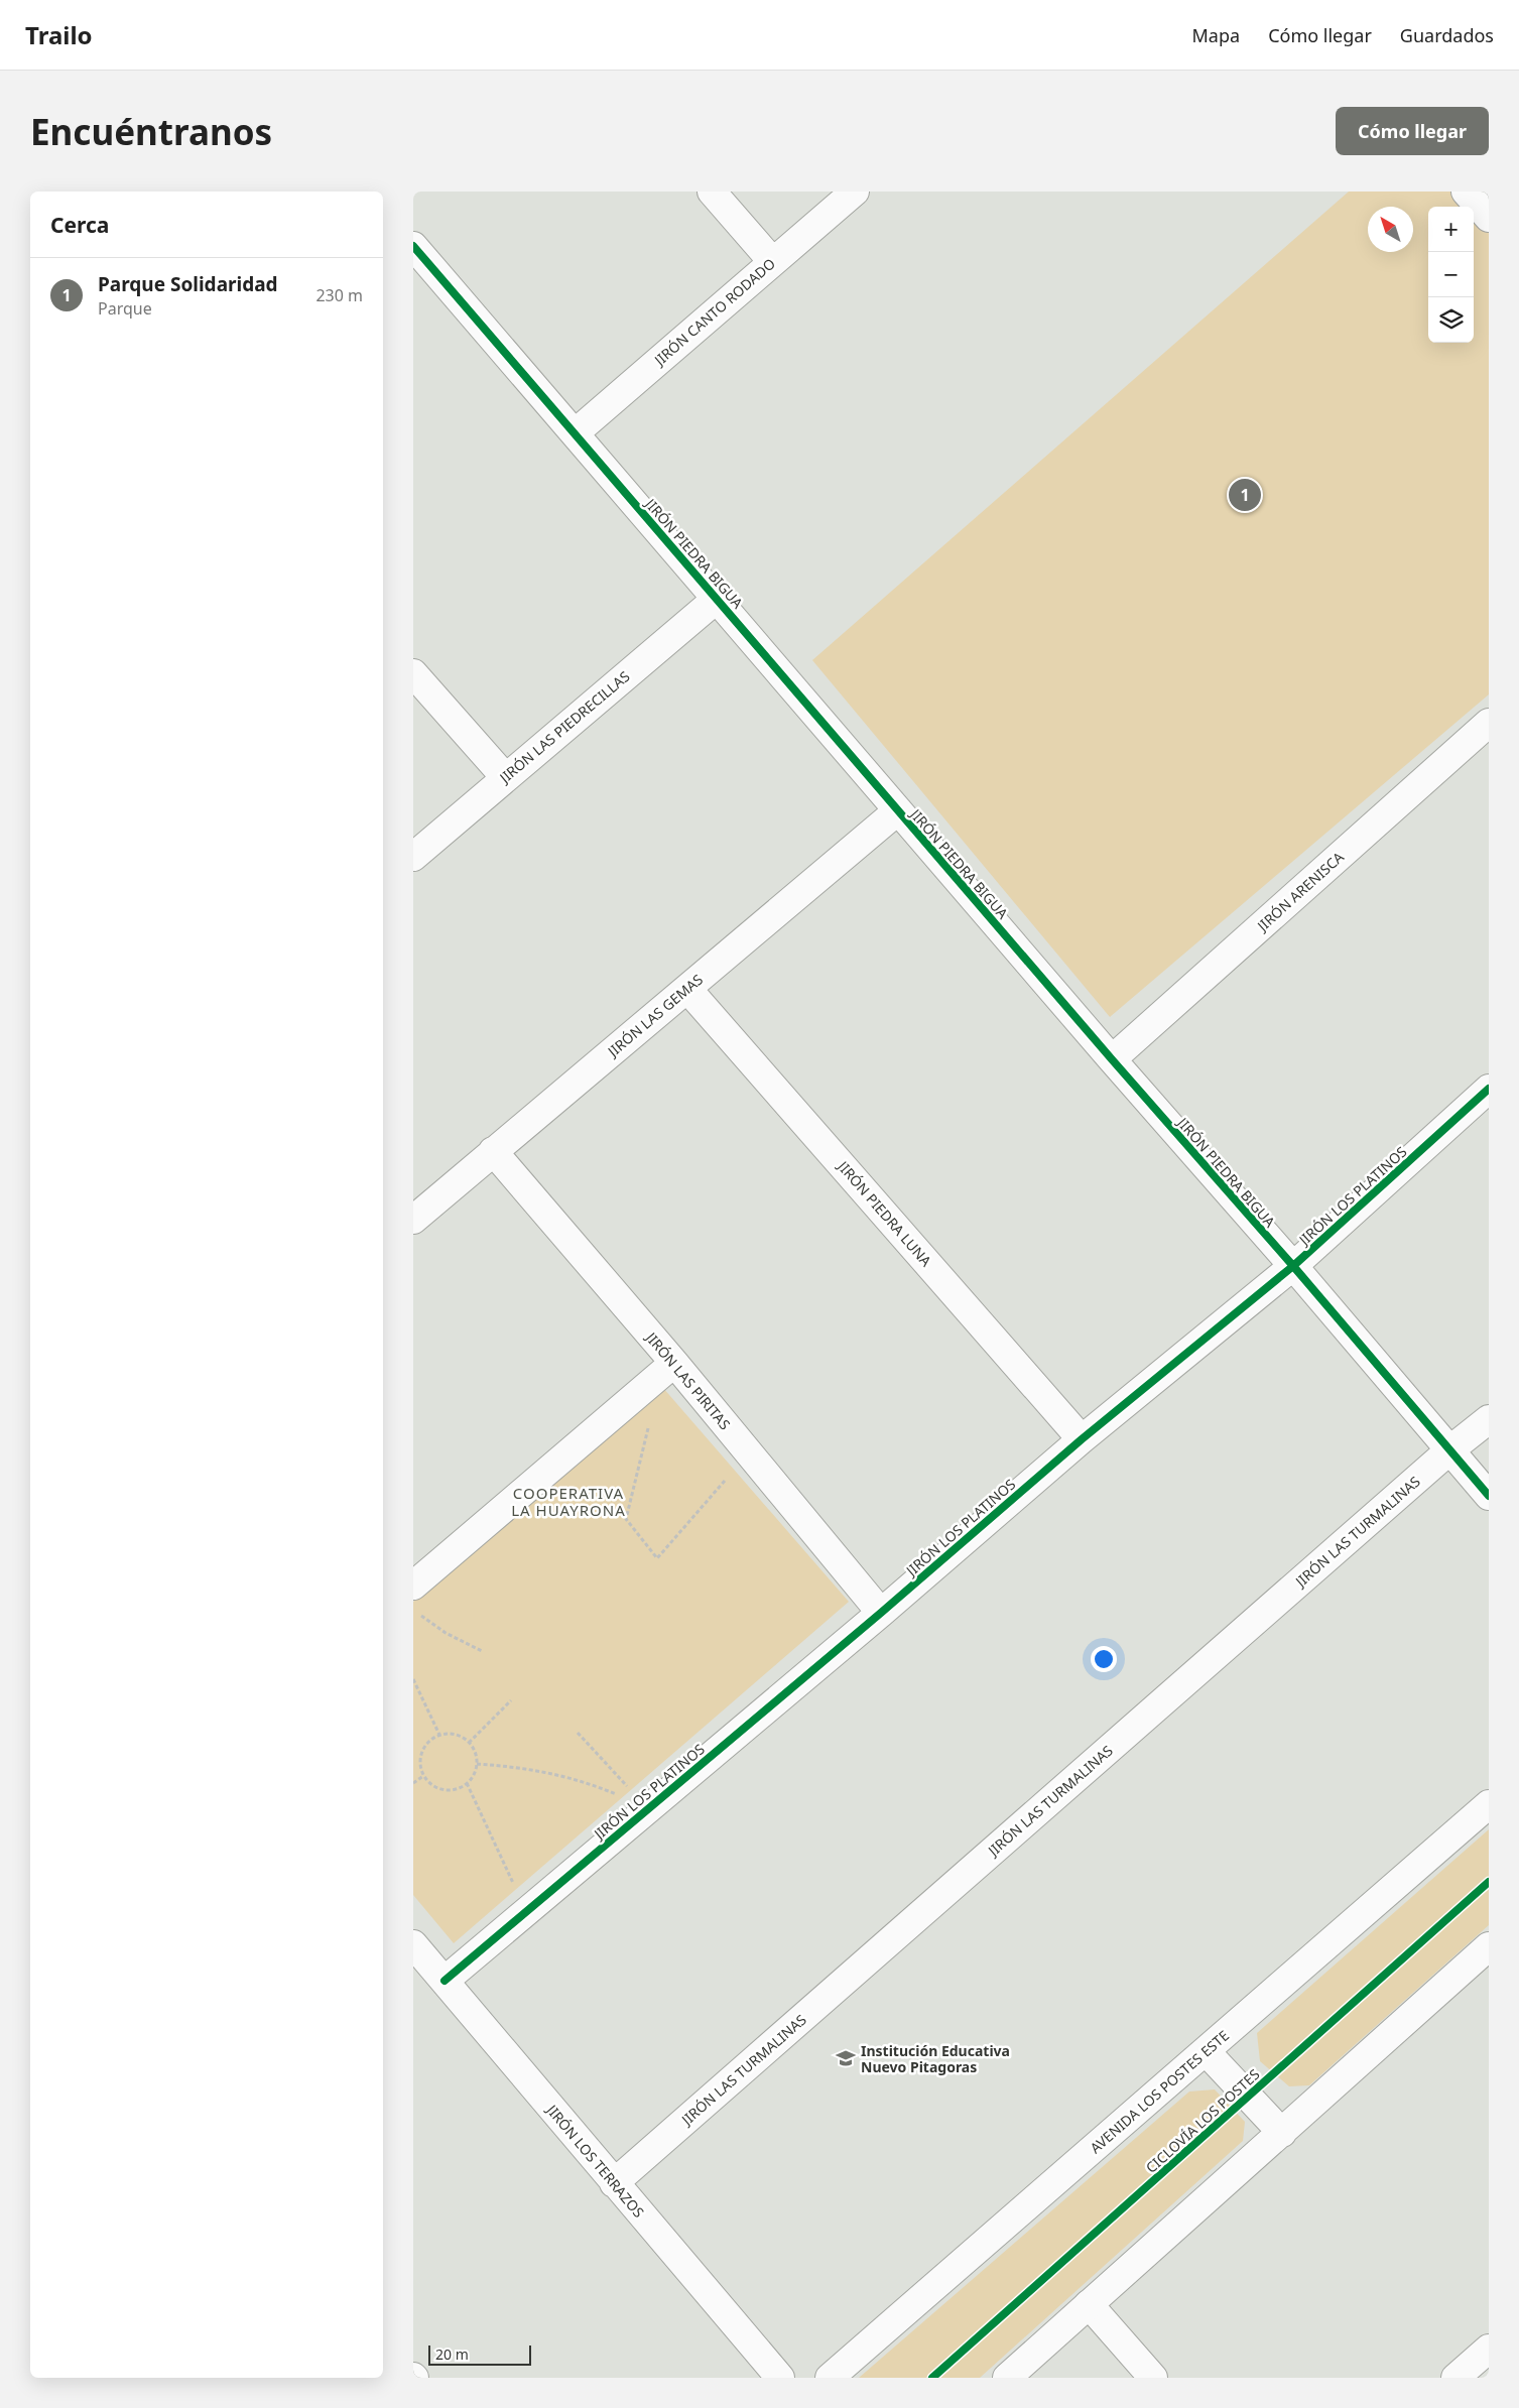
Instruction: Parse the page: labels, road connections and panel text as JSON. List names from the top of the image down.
{
  "streets": {
    "street": [
      "JIRÓN CANTO RODADO",
      "JIRÓN PIEDRA BIGUA",
      "JIRÓN LAS PIEDRECILLAS",
      "JIRÓN ARENISCA",
      "JIRÓN LAS GEMAS",
      "JIRÓN LOS PLATINOS",
      "JIRÓN PIEDRA LUNA",
      "JIRÓN LAS PIRITAS",
      "JIRÓN LAS TURMALINAS",
      "AVENIDA LOS POSTES ESTE",
      "JIRÓN LOS TERRAZOS"
    ],
    "cycle path": ["CICLOVÍA LOS POSTES"]
  },
  "crossings": [
    ["JIRÓN CANTO RODADO", "JIRÓN PIEDRA BIGUA"],
    ["JIRÓN PIEDRA BIGUA", "JIRÓN LAS PIEDRECILLAS"],
    ["JIRÓN PIEDRA BIGUA", "JIRÓN ARENISCA"],
    ["JIRÓN PIEDRA BIGUA", "JIRÓN LAS GEMAS"],
    ["JIRÓN PIEDRA BIGUA", "JIRÓN LOS PLATINOS"],
    ["JIRÓN PIEDRA BIGUA", "JIRÓN LAS TURMALINAS"],
    ["JIRÓN LAS GEMAS", "JIRÓN PIEDRA LUNA"],
    ["JIRÓN LAS GEMAS", "JIRÓN LAS PIRITAS"],
    ["JIRÓN LOS PLATINOS", "JIRÓN PIEDRA LUNA"],
    ["JIRÓN LOS PLATINOS", "JIRÓN LAS PIRITAS"],
    ["JIRÓN LOS PLATINOS", "JIRÓN LOS TERRAZOS"],
    ["JIRÓN LAS TURMALINAS", "JIRÓN LOS TERRAZOS"]
  ],
  "districts": ["COOPERATIVA LA HUAYRONA"],
  "places": {
    "school or university": ["Institución Educativa Nuevo Pitagoras"]
  },
  "scale_bar": "20 m",
  "north": "top left",
  "page": {
    "header": "Trailo",
    "nav": ["Mapa", "Cómo llegar", "Guardados"],
    "buttons": "Cómo llegar",
    "title": "Encuéntranos",
    "heading": "Cerca",
    "map_buttons": ["+", "−"],
    "list": [
      {
        "mark": "1",
        "name": "Parque Solidaridad",
        "note": "Parque",
        "value": "230 m"
      }
    ],
    "pins": "1",
    "scale": "20 m"
  }
}
